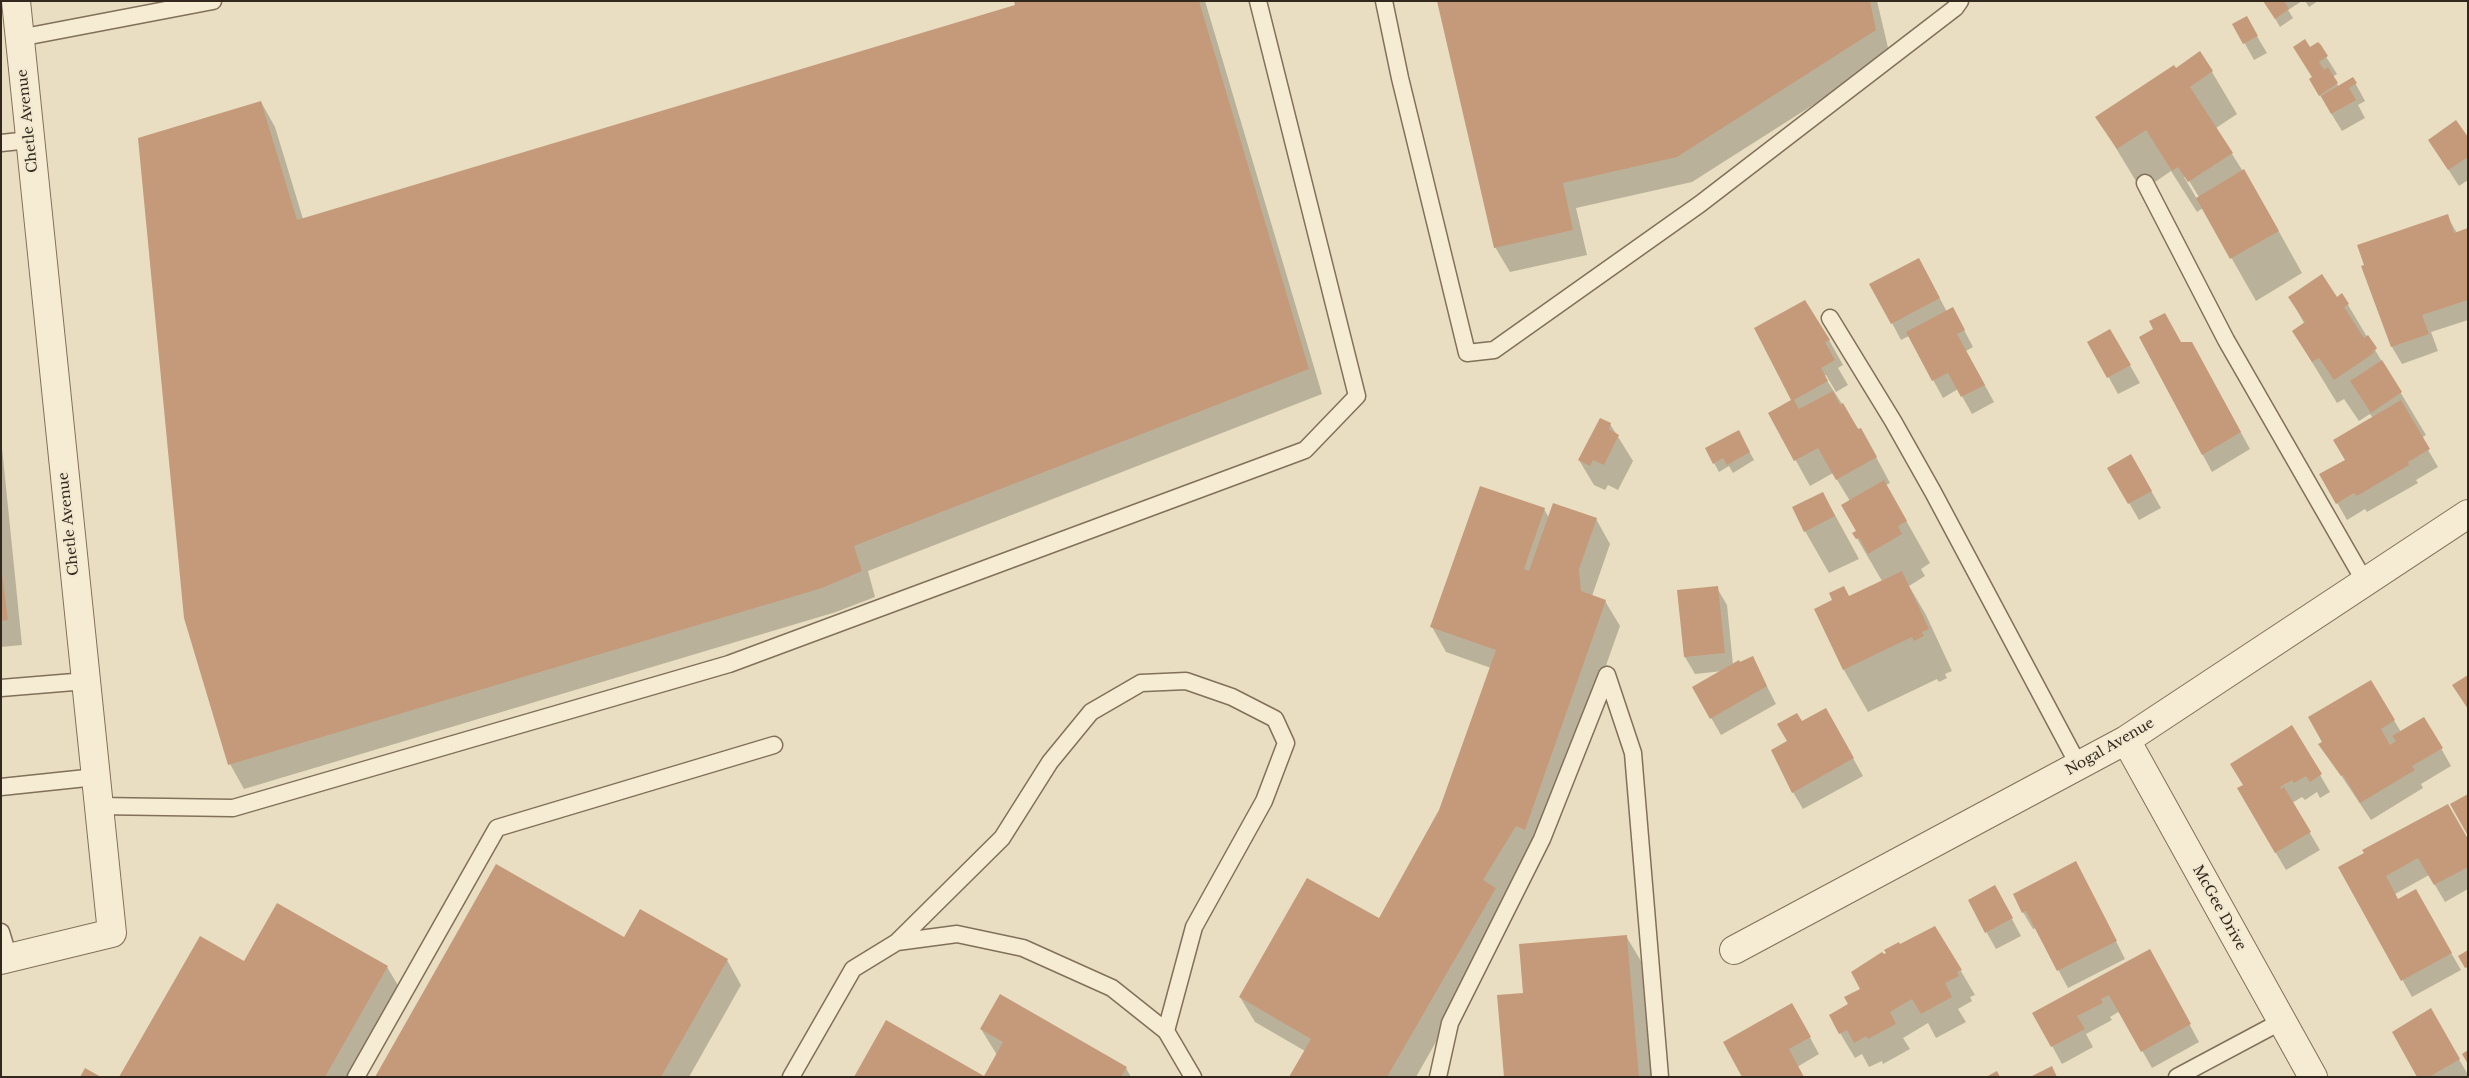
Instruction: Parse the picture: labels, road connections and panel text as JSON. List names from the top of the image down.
{
  "streets": {
    "street": ["Chetle Avenue", "Nogal Avenue", "McGee Drive"]
  },
  "crossings": [
    ["Nogal Avenue", "McGee Drive"]
  ]
}
